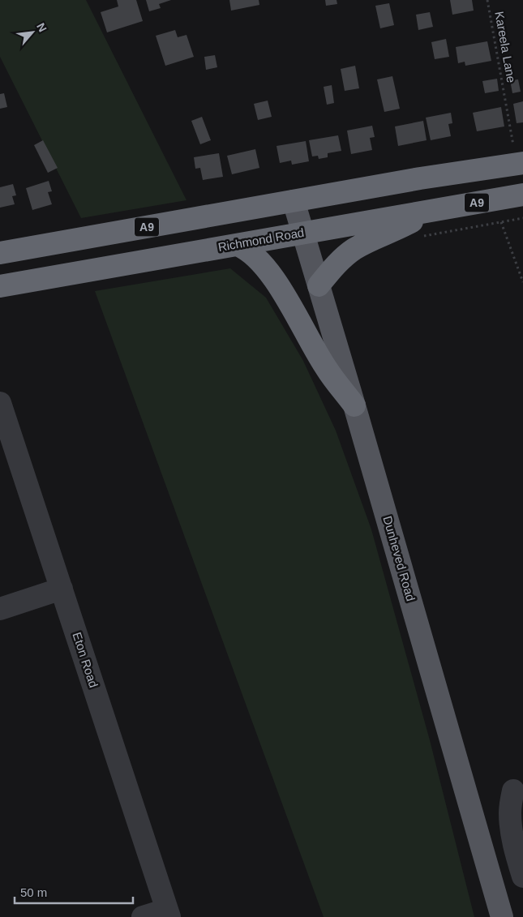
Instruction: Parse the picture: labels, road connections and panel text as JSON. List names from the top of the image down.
{
  "streets": {
    "highway": ["A9", "Richmond Road"],
    "main road": ["Dunheved Road"],
    "street": ["Eton Road"],
    "path": ["Kareela Lane"]
  },
  "crossings": [
    ["Kareela Lane", "A9"],
    ["A9", "Dunheved Road"],
    ["Richmond Road", "Dunheved Road"]
  ],
  "scale_bar": "50 m",
  "north": "top right"
}
